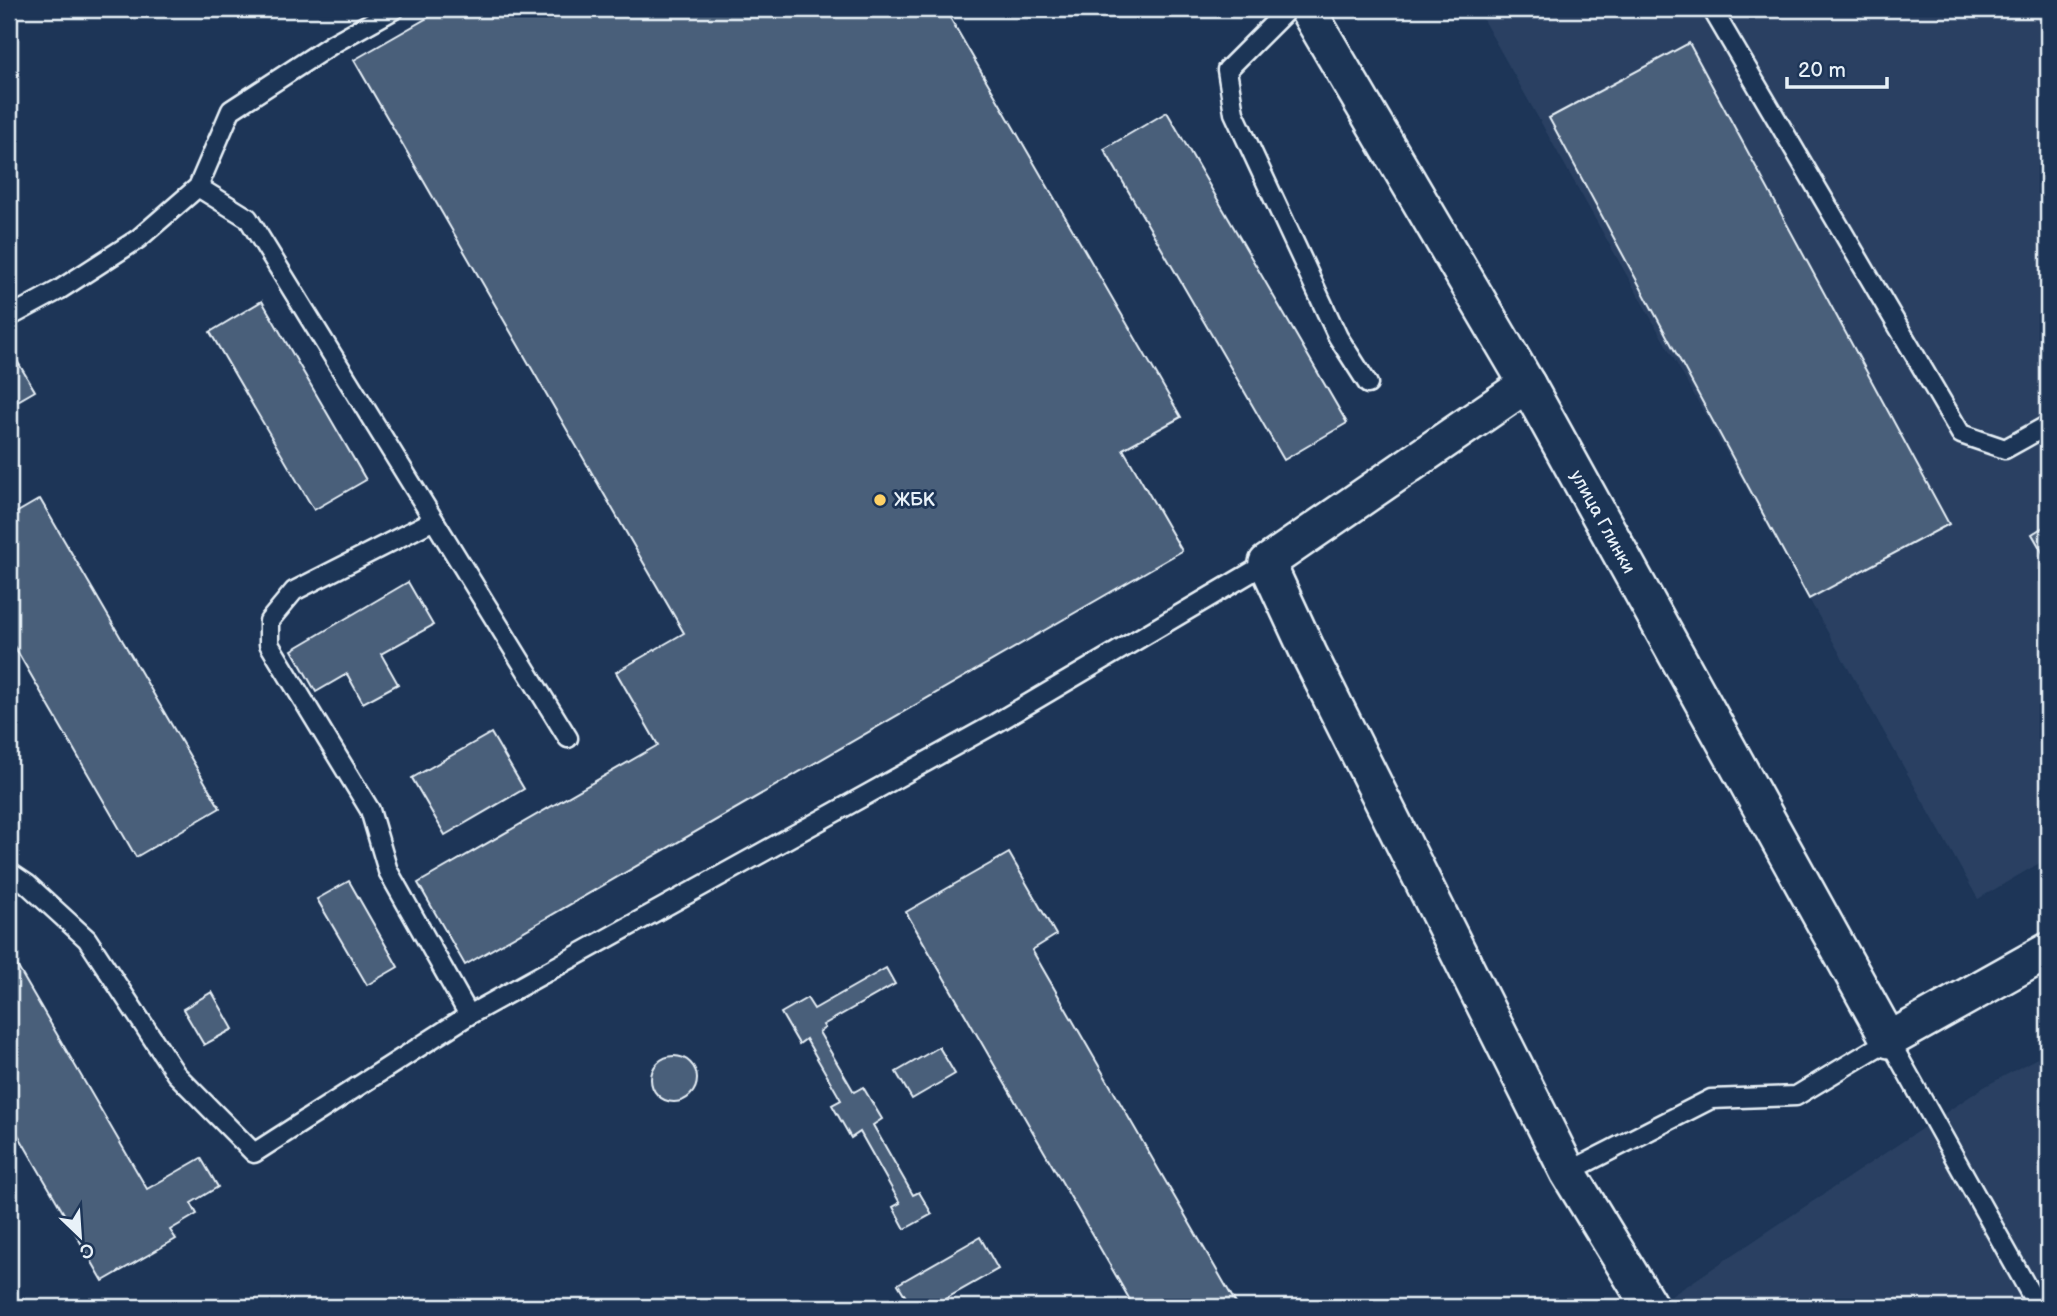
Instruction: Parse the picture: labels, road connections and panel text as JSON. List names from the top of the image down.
{
  "streets": {
    "street": ["улица Глинки"]
  },
  "places": ["ЖБК"],
  "scale_bar": "20 m",
  "north": "bottom right"
}
